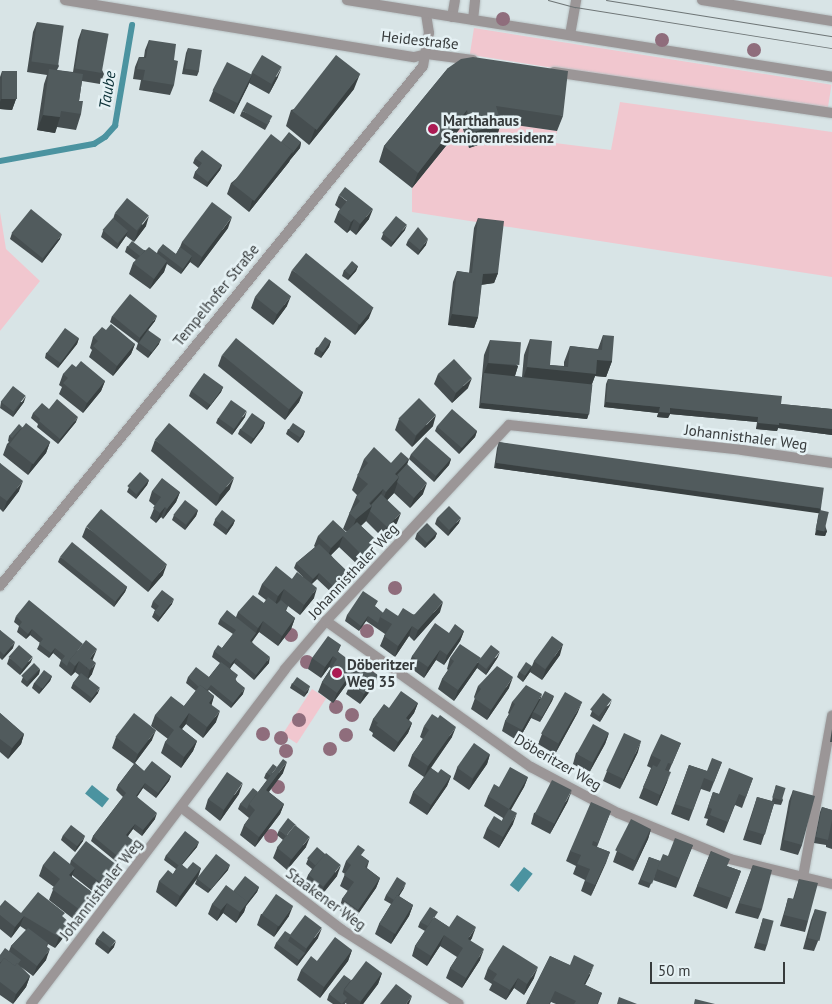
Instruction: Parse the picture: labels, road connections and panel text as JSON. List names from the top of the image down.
{
  "streets": {
    "street": [
      "Heidestraße",
      "Tempelhofer Straße",
      "Johannisthaler Weg",
      "Döberitzer Weg",
      "Staakener Weg"
    ]
  },
  "crossings": [
    ["Heidestraße", "Tempelhofer Straße"],
    ["Johannisthaler Weg", "Döberitzer Weg"],
    ["Johannisthaler Weg", "Staakener Weg"]
  ],
  "water": ["Taube"],
  "places": ["Marthahaus Seniorenresidenz", "Döberitzer Weg 35"],
  "scale_bar": "50 m"
}
